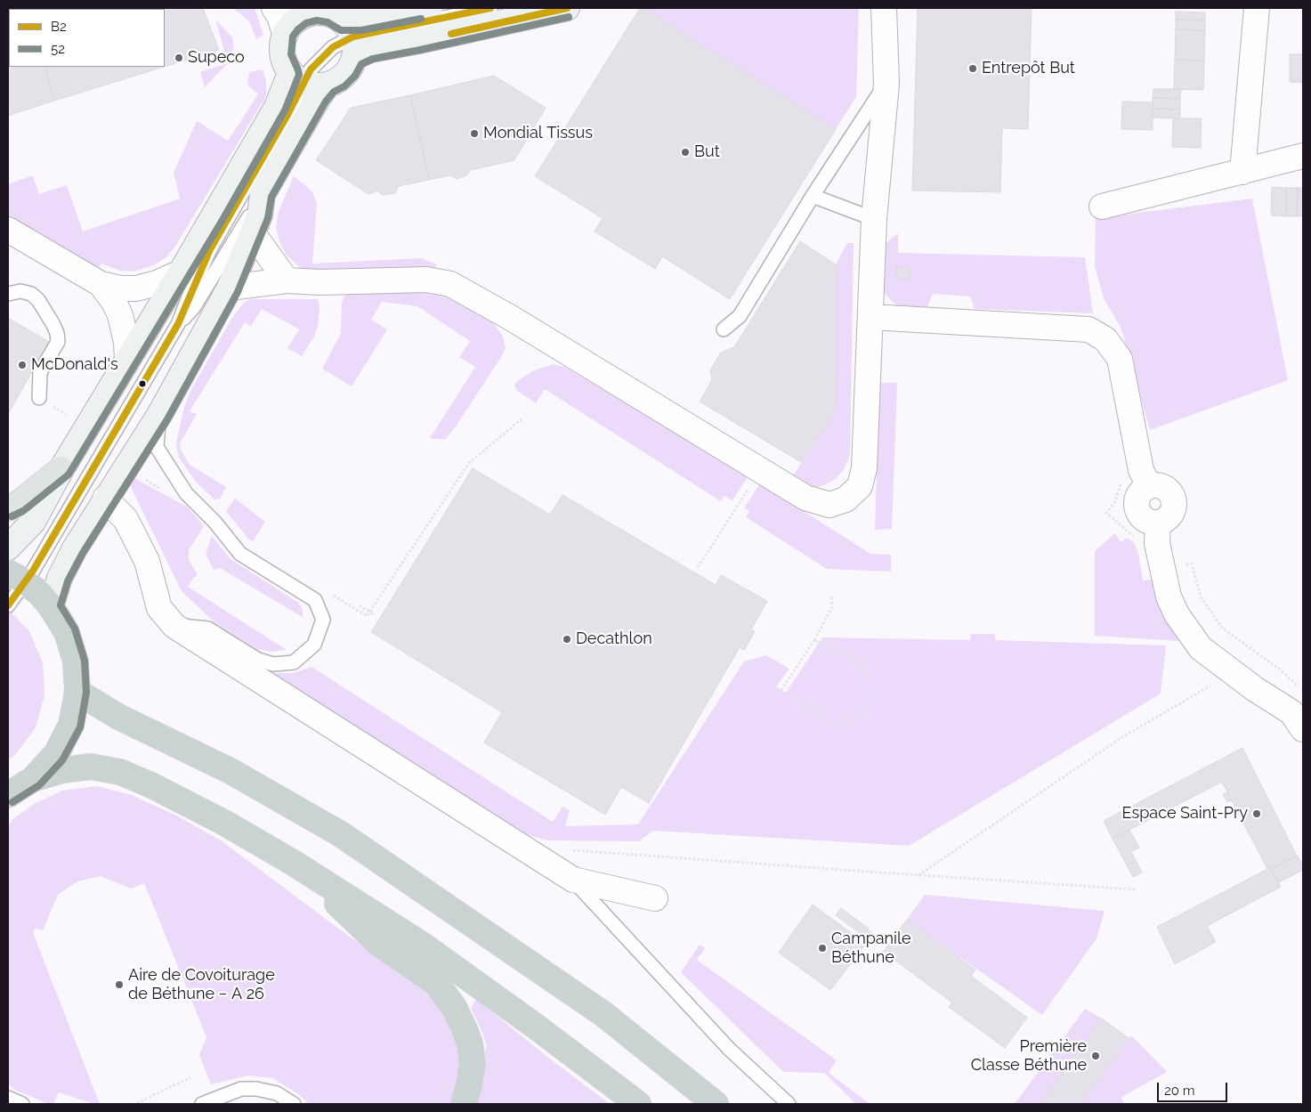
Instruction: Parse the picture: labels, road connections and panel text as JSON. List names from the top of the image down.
{
  "places": [
    "Supeco",
    "Entrepôt But",
    "Mondial Tissus",
    "But",
    "McDonald's",
    "Decathlon",
    "Espace Saint-Pry",
    "Campanile Béthune",
    "Aire de Covoiturage de Béthune − A 26",
    "Première Classe Béthune"
  ],
  "lines": ["transit line B2", "transit line 52"],
  "legend": ["B2", "52"],
  "scale_bar": "20 m"
}
